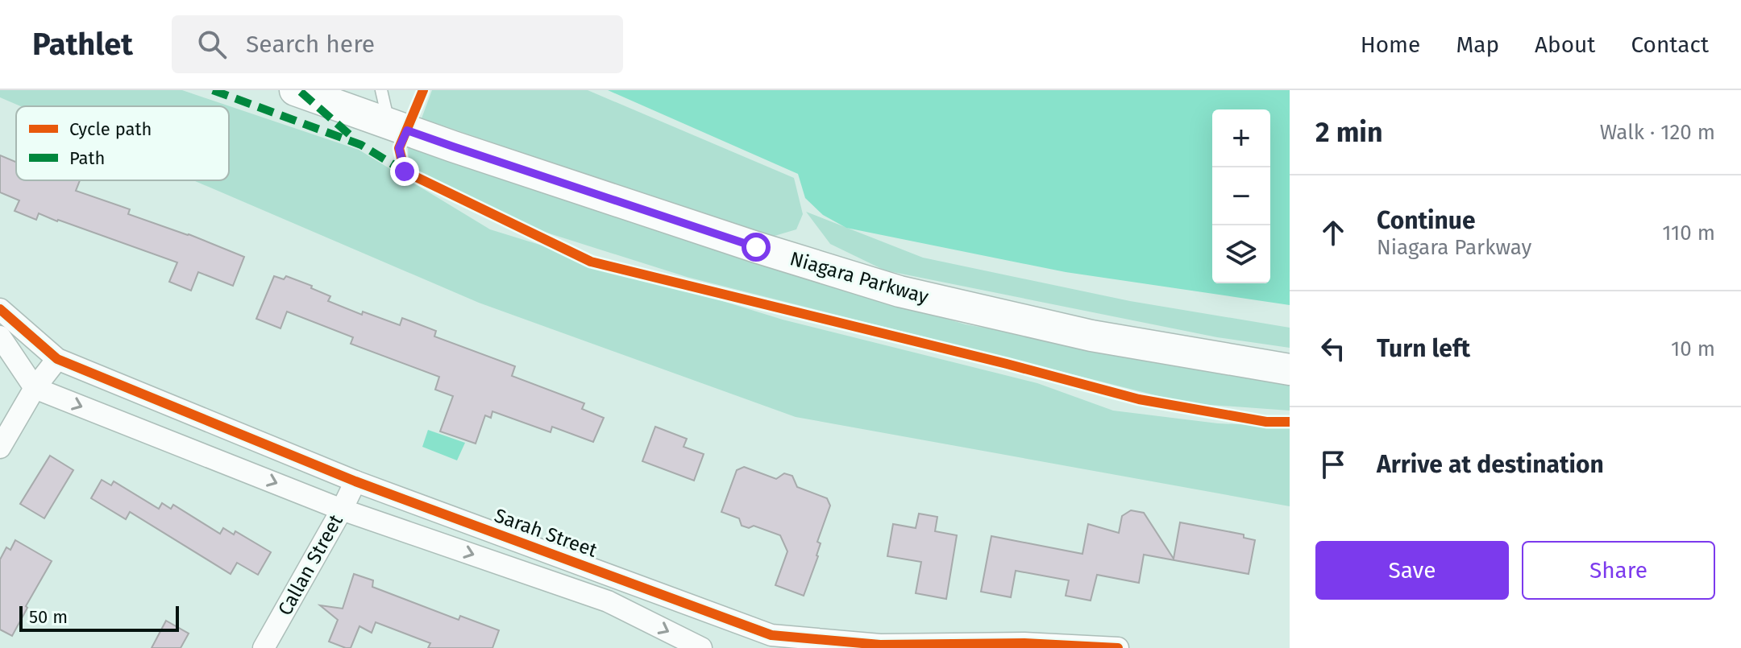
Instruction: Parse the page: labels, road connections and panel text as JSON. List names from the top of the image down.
{
  "streets": {
    "main road": ["Niagara Parkway"],
    "street": ["Sarah Street", "Callan Street"]
  },
  "crossings": [
    ["Sarah Street", "Callan Street"]
  ],
  "legend": ["Cycle path", "Path"],
  "scale_bar": "50 m",
  "page": {
    "header": "Pathlet",
    "search": "Search here",
    "nav": [
      "Home",
      "Map",
      "About",
      "Contact"
    ],
    "heading": ["2 min", "Walk · 120 m"],
    "map_buttons": ["+", "−"],
    "list": [
      ["Continue", "Niagara Parkway", "110 m"],
      ["Turn left", "10 m"],
      "Arrive at destination"
    ],
    "buttons": ["Save", "Share"],
    "scale": "50 m"
  }
}
